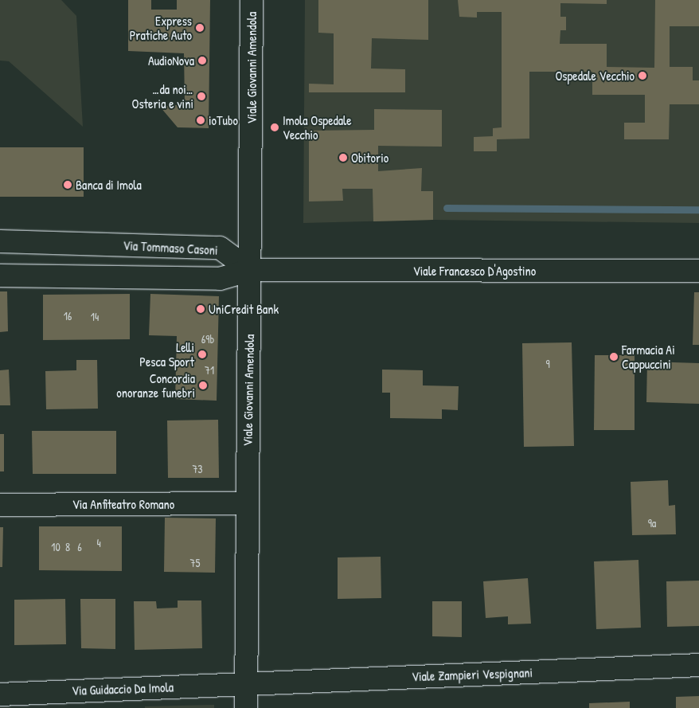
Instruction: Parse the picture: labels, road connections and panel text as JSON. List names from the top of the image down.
{
  "streets": {
    "street": [
      "Viale Giovanni Amendola",
      "Via Tommaso Casoni",
      "Viale Francesco D'Agostino",
      "Via Anfiteatro Romano",
      "Viale Zampieri Vespignani",
      "Via Guidaccio Da Imola"
    ]
  },
  "crossings": [
    ["Viale Giovanni Amendola", "Via Tommaso Casoni"],
    ["Viale Giovanni Amendola", "Viale Francesco D'Agostino"],
    ["Viale Giovanni Amendola", "Via Anfiteatro Romano"],
    ["Viale Giovanni Amendola", "Viale Zampieri Vespignani"],
    ["Viale Giovanni Amendola", "Via Guidaccio Da Imola"],
    ["Via Tommaso Casoni", "Viale Francesco D'Agostino"],
    ["Viale Zampieri Vespignani", "Via Guidaccio Da Imola"]
  ],
  "places": [
    "Express Pratiche Auto",
    "AudioNova",
    "Ospedale Vecchio",
    "…da noi… Osteria e vini",
    "ioTubo",
    "Imola Ospedale Vecchio",
    "Obitorio",
    "Banca di Imola",
    "UniCredit Bank",
    "Lelli Pesca Sport",
    "Farmacia Ai Cappuccini",
    "Concordia onoranze funebri"
  ],
  "house_numbers": [
    "16",
    "14",
    "69b",
    "9",
    "71",
    "73",
    "9a",
    "4",
    "10",
    "8",
    "6",
    "75"
  ]
}
